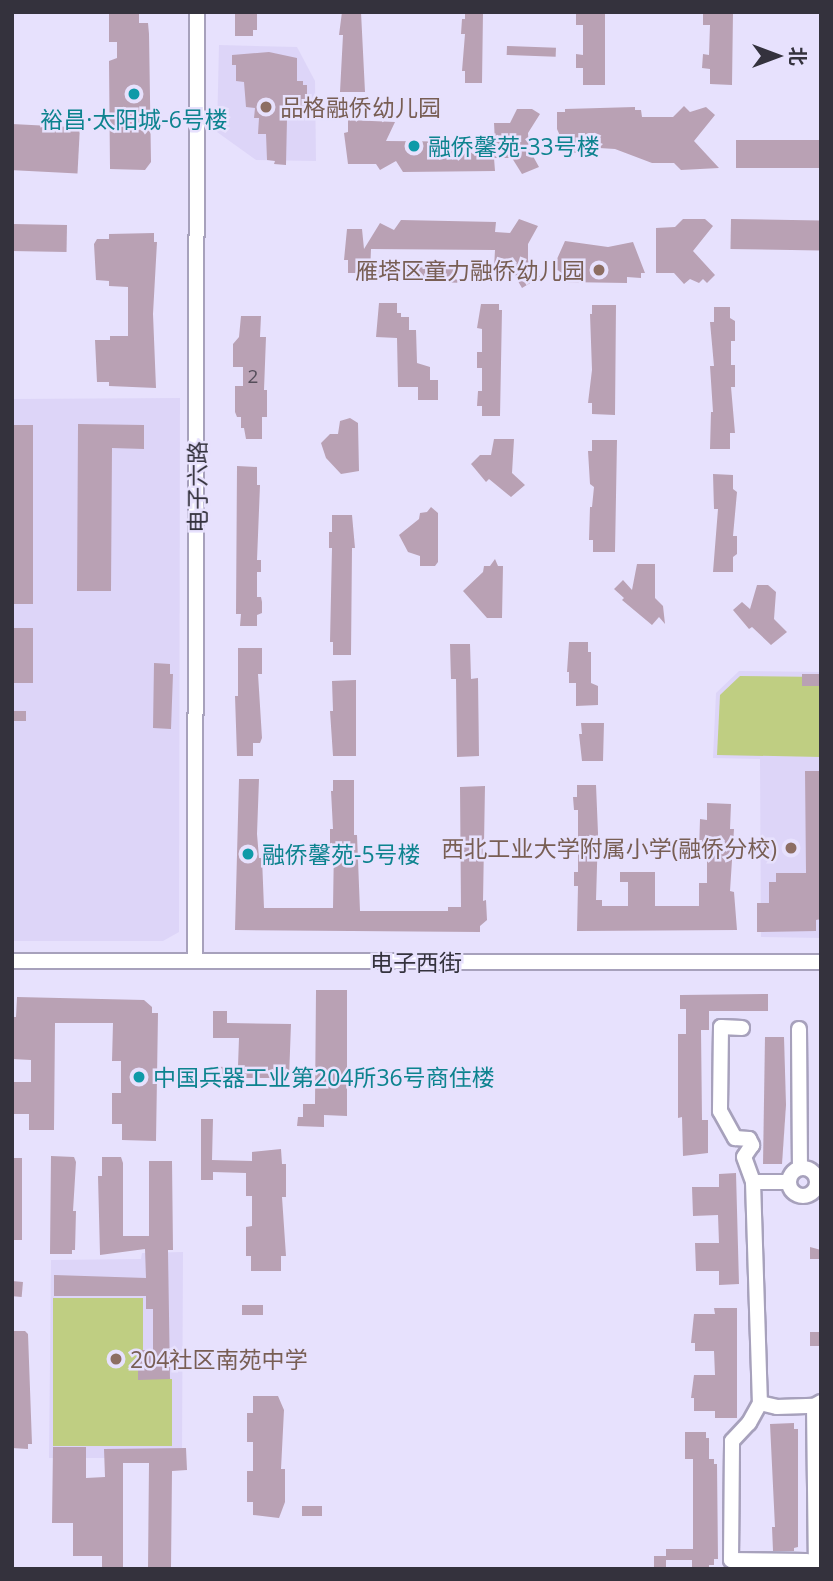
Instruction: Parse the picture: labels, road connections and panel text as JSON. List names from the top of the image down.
{
  "streets": {
    "street": ["电子六路", "电子西街"]
  },
  "crossings": [
    ["电子六路", "电子西街"]
  ],
  "places": [
    "裕昌·太阳城-6号楼",
    "品格融侨幼儿园",
    "融侨馨苑-33号楼",
    "雁塔区童力融侨幼儿园",
    "西北工业大学附属小学(融侨分校)",
    "融侨馨苑-5号楼",
    "中国兵器工业第204所36号商住楼",
    "204社区南苑中学"
  ],
  "house_numbers": ["2"],
  "north": "right"
}
